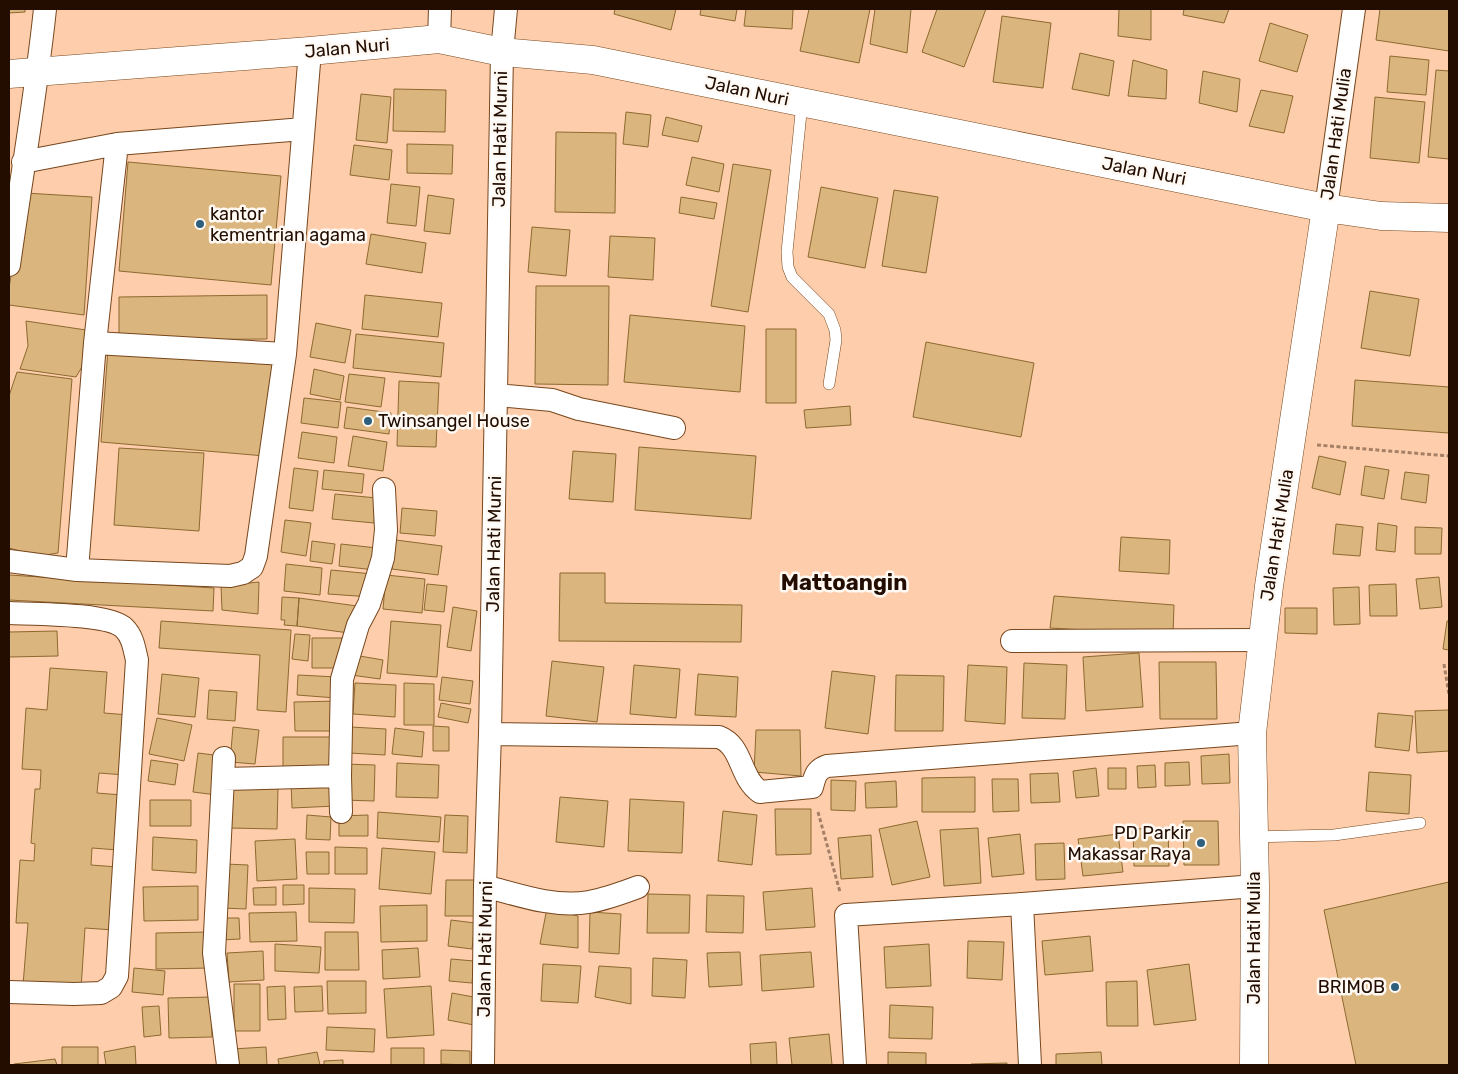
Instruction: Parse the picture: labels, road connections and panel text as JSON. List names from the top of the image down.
{
  "streets": {
    "street": ["Jalan Nuri", "Jalan Hati Mulia", "Jalan Hati Murni"]
  },
  "crossings": [
    ["Jalan Nuri", "Jalan Hati Mulia"],
    ["Jalan Nuri", "Jalan Hati Murni"]
  ],
  "districts": ["Mattoangin"],
  "places": [
    "kantor kementrian agama",
    "Twinsangel House",
    "PD Parkir Makassar Raya",
    "BRIMOB"
  ]
}
